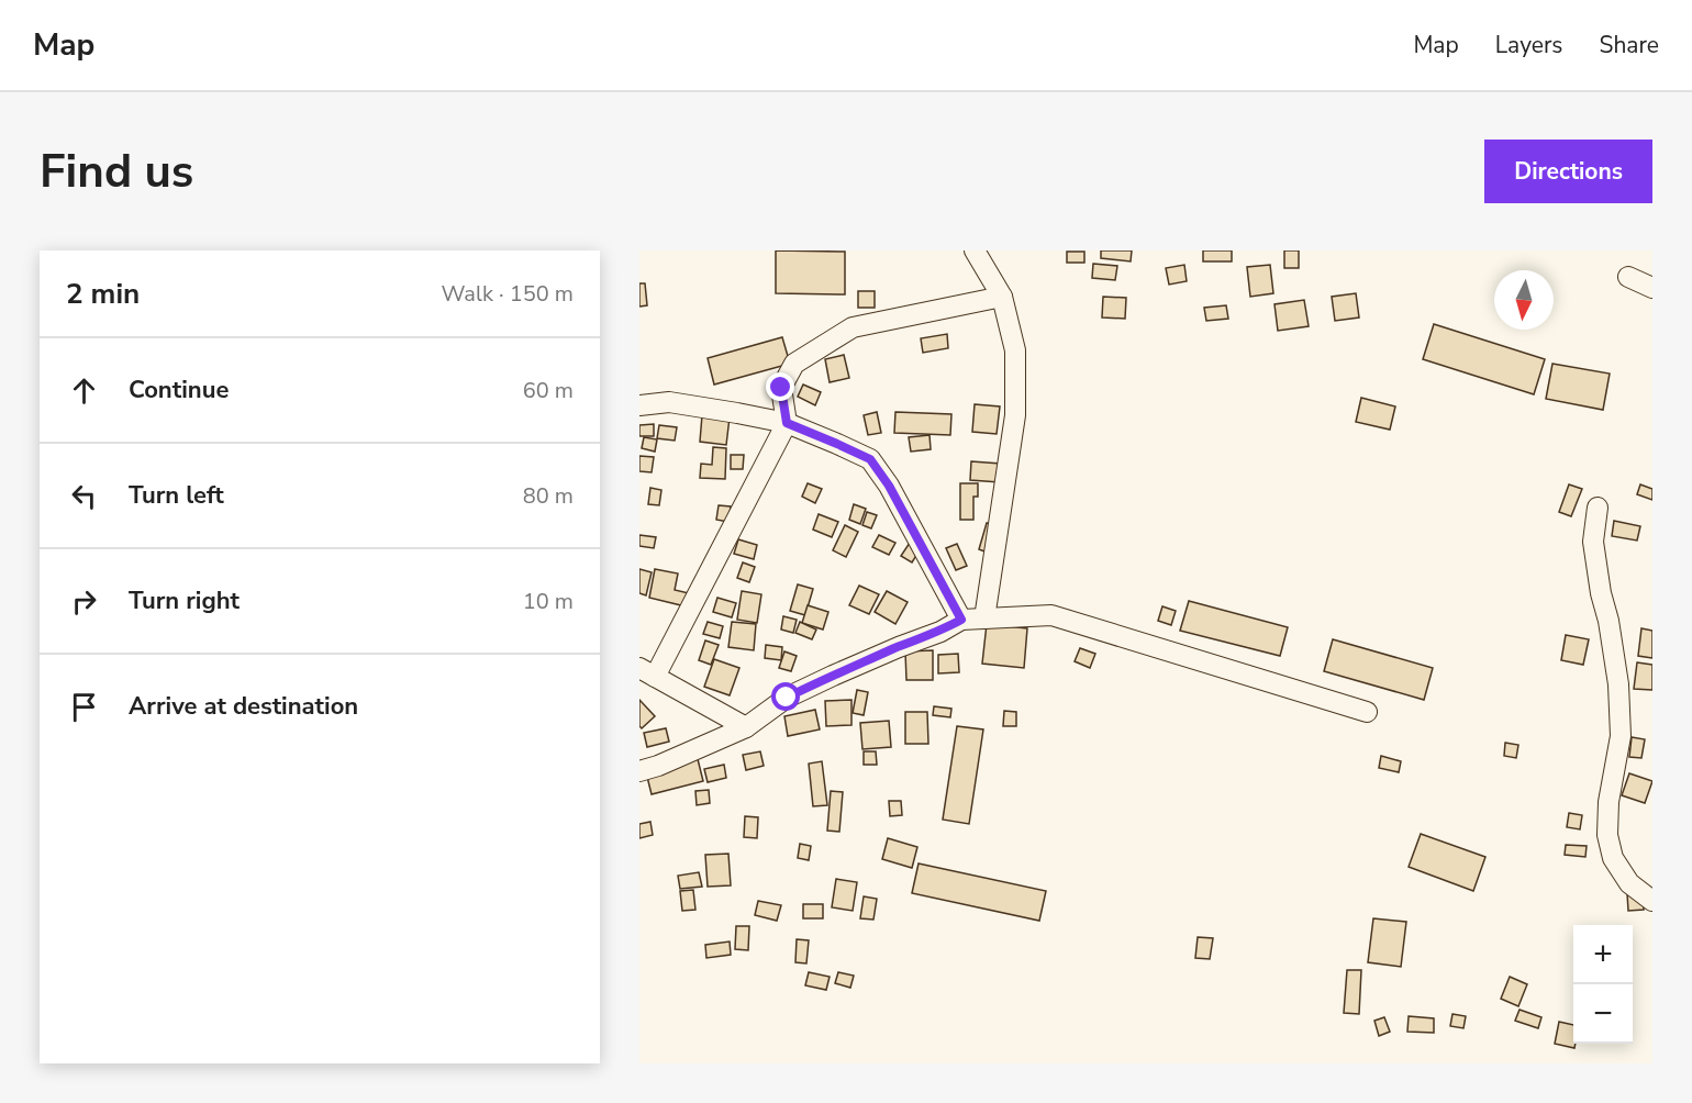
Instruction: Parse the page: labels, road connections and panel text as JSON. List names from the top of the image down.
{
  "north": "bottom",
  "page": {
    "header": "Map",
    "nav": ["Map", "Layers", "Share"],
    "buttons": "Directions",
    "title": "Find us",
    "heading": ["2 min", "Walk · 150 m"],
    "list": [
      ["Continue", "60 m"],
      ["Turn left", "80 m"],
      ["Turn right", "10 m"],
      "Arrive at destination"
    ],
    "map_buttons": ["+", "−"]
  }
}
